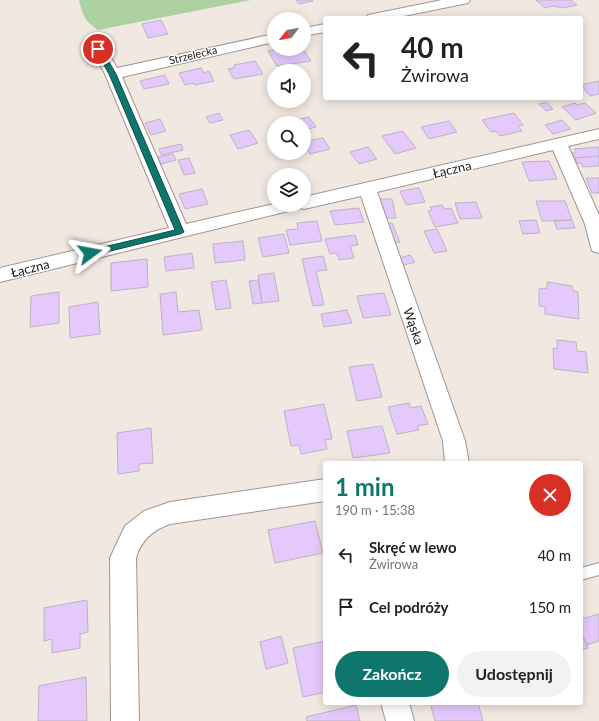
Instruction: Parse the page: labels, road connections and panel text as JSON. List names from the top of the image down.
{
  "streets": {
    "street": ["Strzelecka", "Łączna", "Wąska"]
  },
  "crossings": [
    ["Łączna", "Wąska"]
  ],
  "north": "bottom left",
  "page": {
    "turn": ["40 m", "Żwirowa"],
    "heading": ["1 min", "190 m · 15:38"],
    "list": [
      {
        "name": "Skręć w lewo",
        "note": "Żwirowa",
        "value": "40 m"
      },
      {
        "name": "Cel podróży",
        "value": "150 m"
      }
    ],
    "buttons": ["Zakończ", "Udostępnij"]
  }
}
